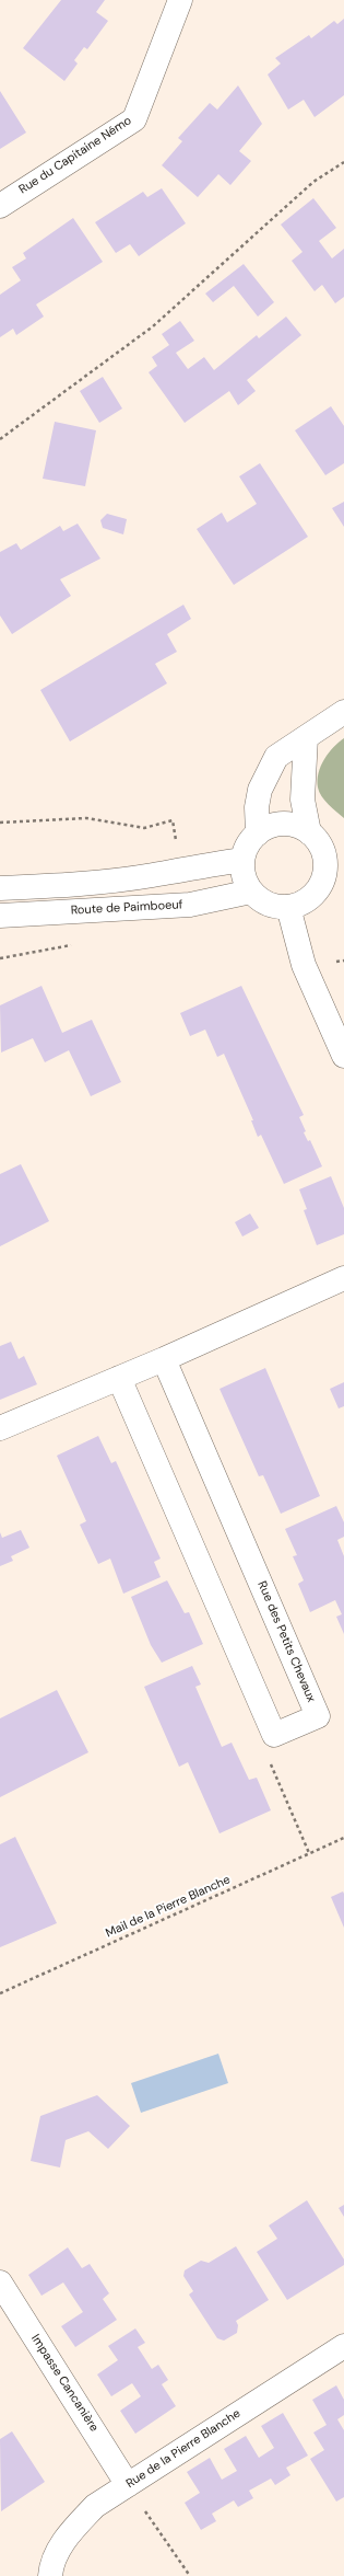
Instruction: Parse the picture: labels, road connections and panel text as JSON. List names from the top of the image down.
{
  "streets": {
    "street": [
      "Rue du Capitaine Némo",
      "Route de Paimboeuf",
      "Rue des Petits Chevaux",
      "Impasse Cancanière",
      "Rue de la Pierre Blanche"
    ],
    "path": ["Mail de la Pierre Blanche"]
  },
  "crossings": [
    ["Impasse Cancanière", "Rue de la Pierre Blanche"]
  ]
}
